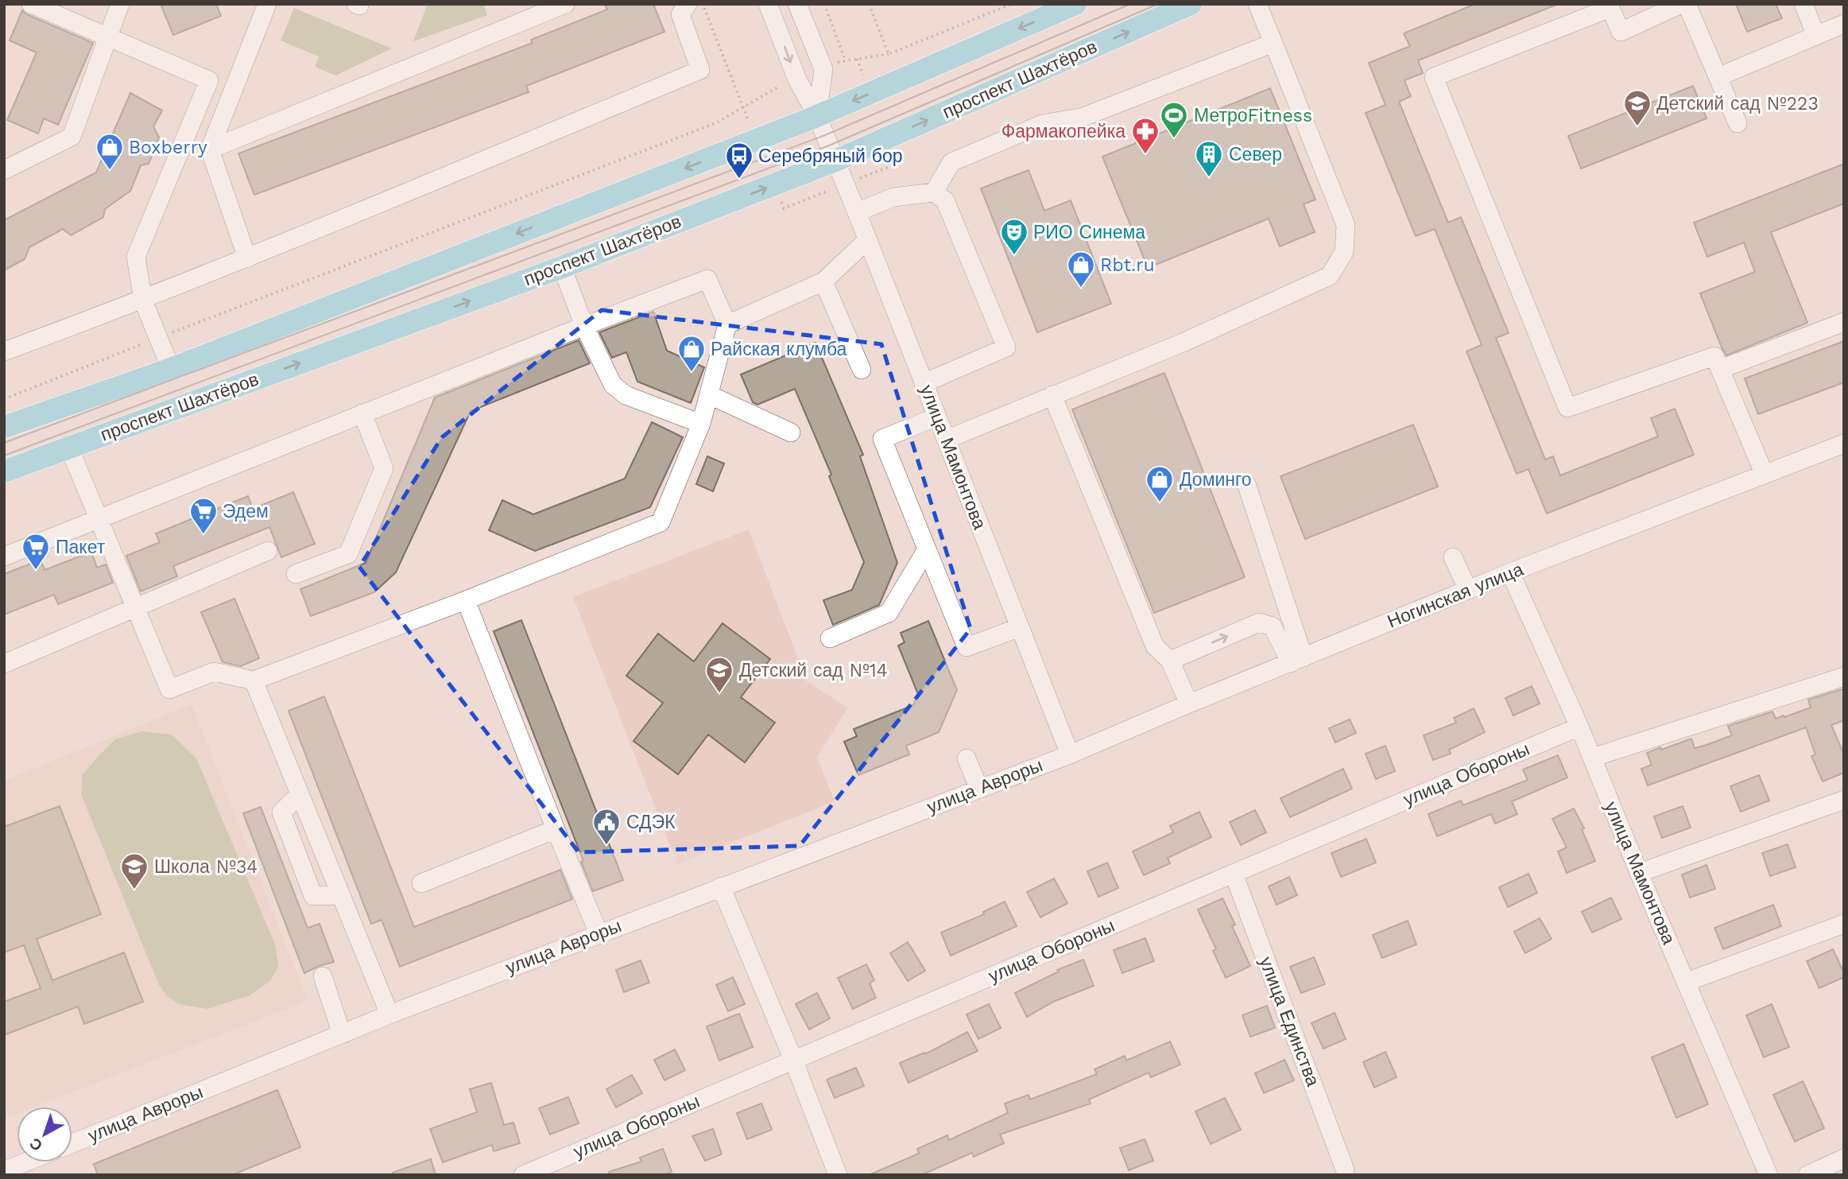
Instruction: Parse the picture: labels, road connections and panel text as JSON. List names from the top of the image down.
{
  "streets": {
    "main road": ["проспект Шахтёров"],
    "street": [
      "улица Мамонтова",
      "Ногинская улица",
      "улица Обороны",
      "улица Авроры",
      "улица Единства"
    ]
  },
  "crossings": [
    ["проспект Шахтёров", "улица Мамонтова"],
    ["улица Мамонтова", "Ногинская улица"],
    ["улица Мамонтова", "улица Обороны"],
    ["улица Мамонтова", "улица Авроры"],
    ["Ногинская улица", "улица Авроры"],
    ["улица Обороны", "улица Единства"]
  ],
  "places": {
    "school or university": ["Детский сад №223", "Детский сад №14", "Школа №34"],
    "sports": ["МетроFitness"],
    "pharmacy": ["Фармакопейка"],
    "shop": [
      "Boxberry",
      "Rbt.ru",
      "Райская клумба",
      "Доминго"
    ],
    "building": ["Север"],
    "bus stop": ["Серебряный бор"],
    "theatre": ["РИО Синема"],
    "supermarket": ["Эдем", "Пакет"],
    "public building": ["СДЭК"]
  },
  "north": "bottom left"
}
